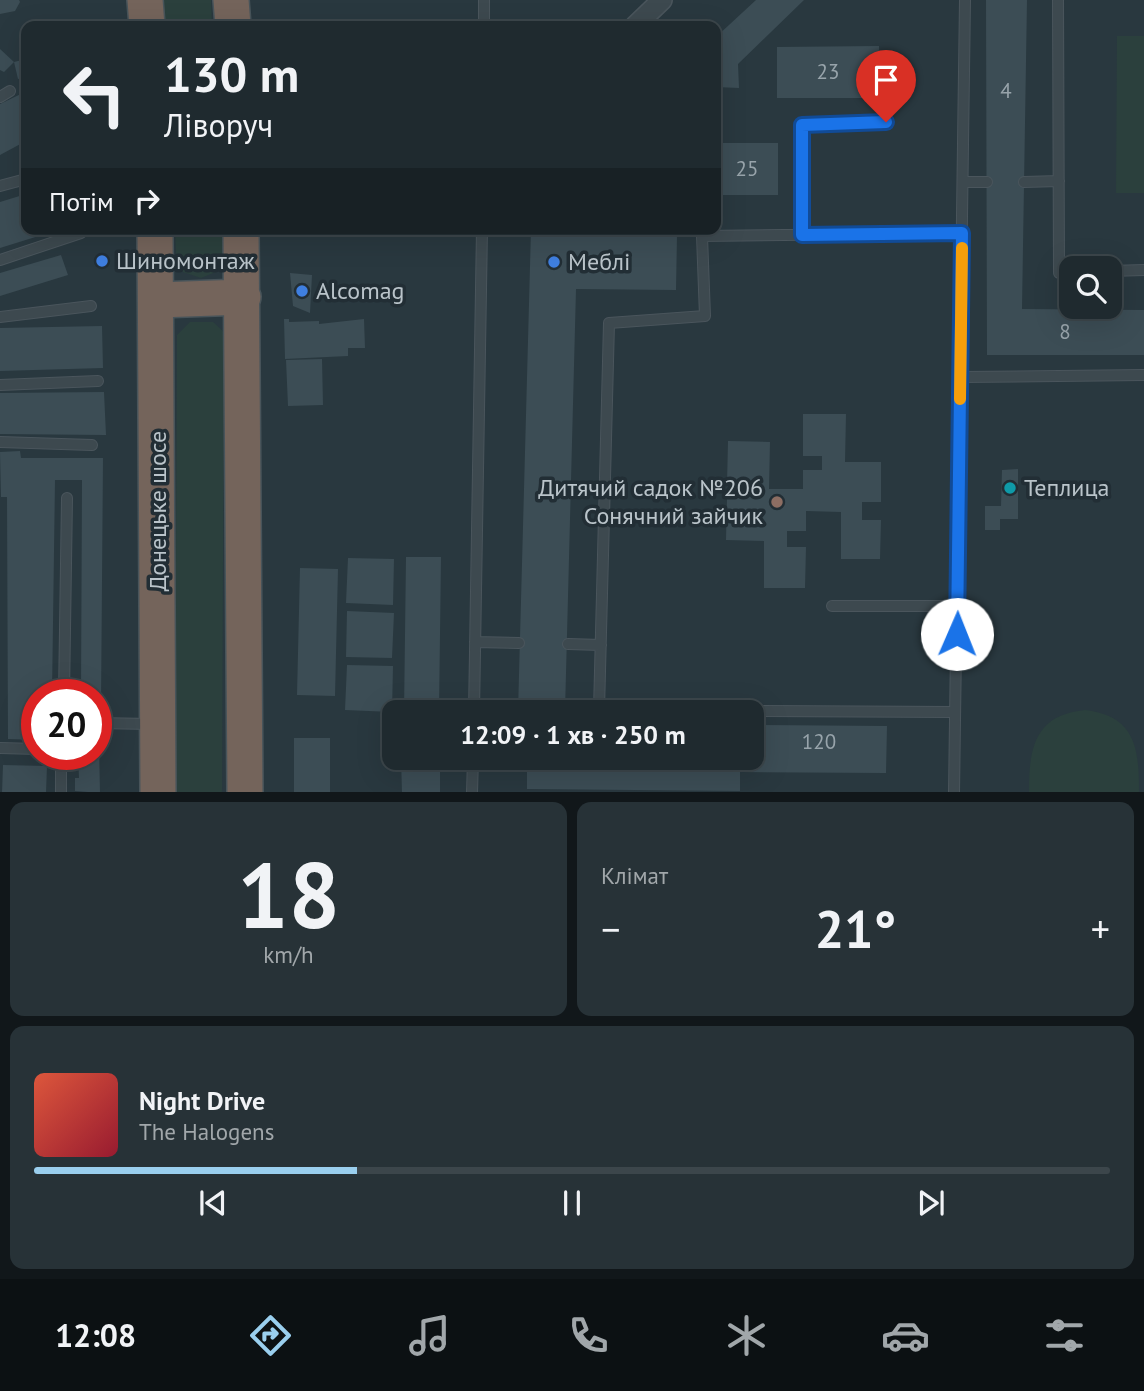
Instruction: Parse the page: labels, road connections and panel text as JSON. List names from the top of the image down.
{
  "streets": {
    "highway": ["Донецьке шосе"]
  },
  "places": [
    "Шиномонтаж",
    "Меблі",
    "Alcomag",
    "Теплица",
    "Дитячий садок №206 Сонячний зайчик"
  ],
  "house_numbers": [
    "23",
    "4",
    "25",
    "8",
    "120"
  ],
  "page": {
    "turn": ["130 m", "Ліворуч"],
    "then": "Потім",
    "limit": "20",
    "trip": "12:09 · 1 хв · 250 m",
    "tile": [
      ["18", "km/h"],
      "Клімат"
    ],
    "heat": ["−", "21°", "+"],
    "song": ["Night Drive", "The Halogens"],
    "tabs": "12:08"
  }
}
